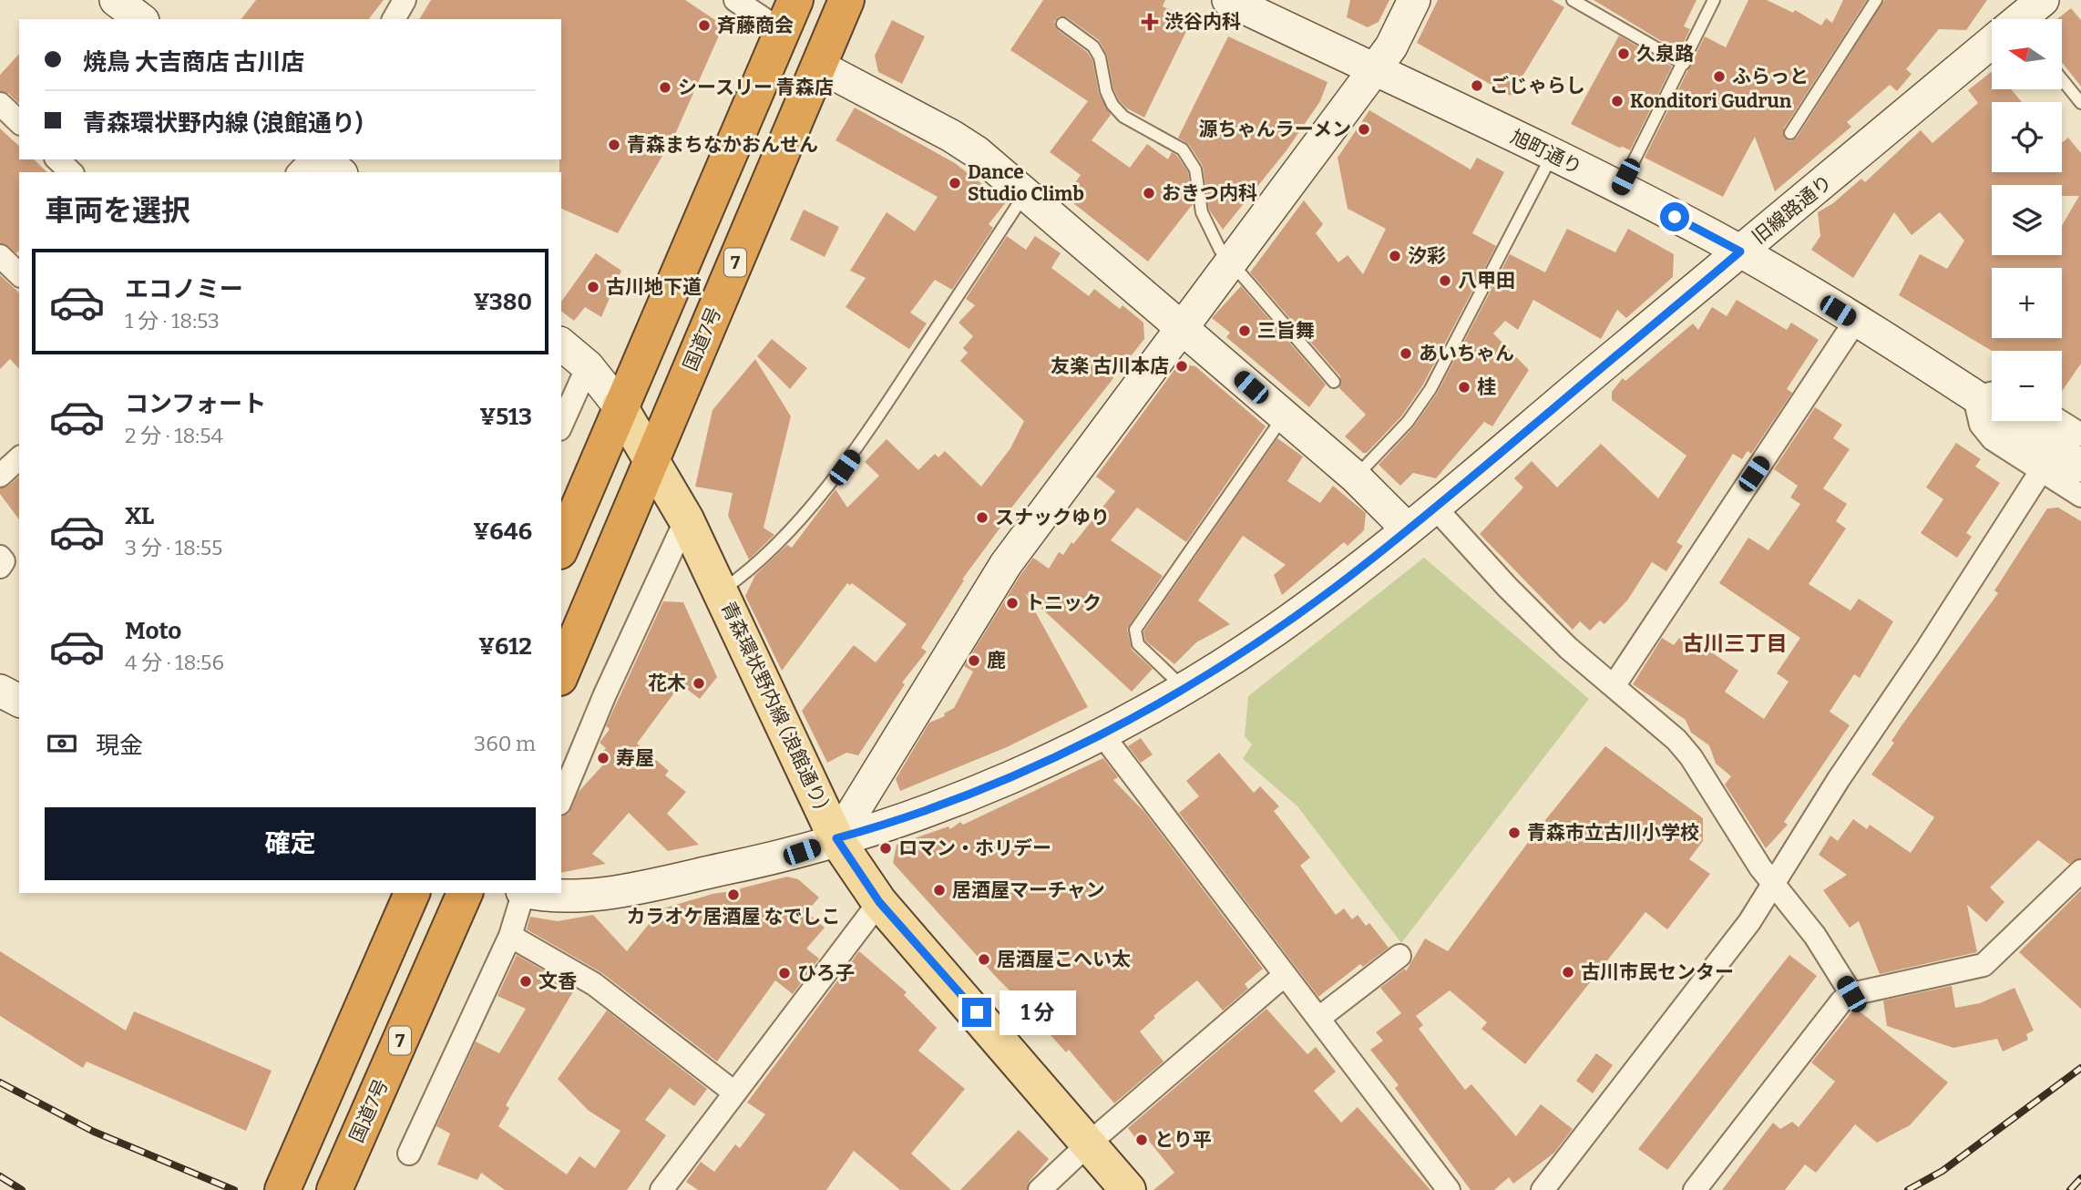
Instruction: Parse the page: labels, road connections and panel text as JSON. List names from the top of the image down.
{
  "streets": {
    "highway": ["7", "国道7号"],
    "main road": ["青森環状野内線 (浪館通り)"],
    "street": ["旭町通り", "旧線路通り"]
  },
  "crossings": [
    ["旭町通り", "旧線路通り"],
    ["旧線路通り", "青森環状野内線 (浪館通り)"],
    ["国道7号", "青森環状野内線 (浪館通り)"]
  ],
  "districts": ["古川三丁目"],
  "places": {
    "health": ["渋谷内科"],
    "other": [
      "斉藤商会",
      "久泉路",
      "ふらっと",
      "ごじゃらし",
      "シースリー 青森店",
      "Konditori Gudrun",
      "源ちゃんラーメン",
      "青森まちなかおんせん",
      "Dance Studio Climb",
      "おきつ内科",
      "汐彩",
      "八甲田",
      "古川地下道",
      "三旨舞",
      "あいちゃん",
      "友楽 古川本店",
      "桂",
      "スナックゆり",
      "トニック",
      "鹿",
      "花木",
      "寿屋",
      "青森市立古川小学校",
      "ロマン・ホリデー",
      "居酒屋マーチャン",
      "カラオケ居酒屋 なでしこ",
      "居酒屋こへい太",
      "古川市民センター",
      "ひろ子",
      "文香",
      "とり平"
    ]
  },
  "north": "left",
  "page": {
    "map_buttons": ["+", "−"],
    "banner": ["焼鳥 大吉商店 古川店", "青森環状野内線 (浪館通り)"],
    "heading": "車両を選択",
    "list": [
      {
        "name": "エコノミー",
        "note": "1 分 · 18:53",
        "value": "¥380"
      },
      {
        "name": "コンフォート",
        "note": "2 分 · 18:54",
        "value": "¥513"
      },
      {
        "name": "XL",
        "note": "3 分 · 18:55",
        "value": "¥646"
      },
      {
        "name": "Moto",
        "note": "4 分 · 18:56",
        "value": "¥612"
      }
    ],
    "pay": ["現金", "360 m"],
    "buttons": "確定",
    "bubble": "1 分"
  }
}
